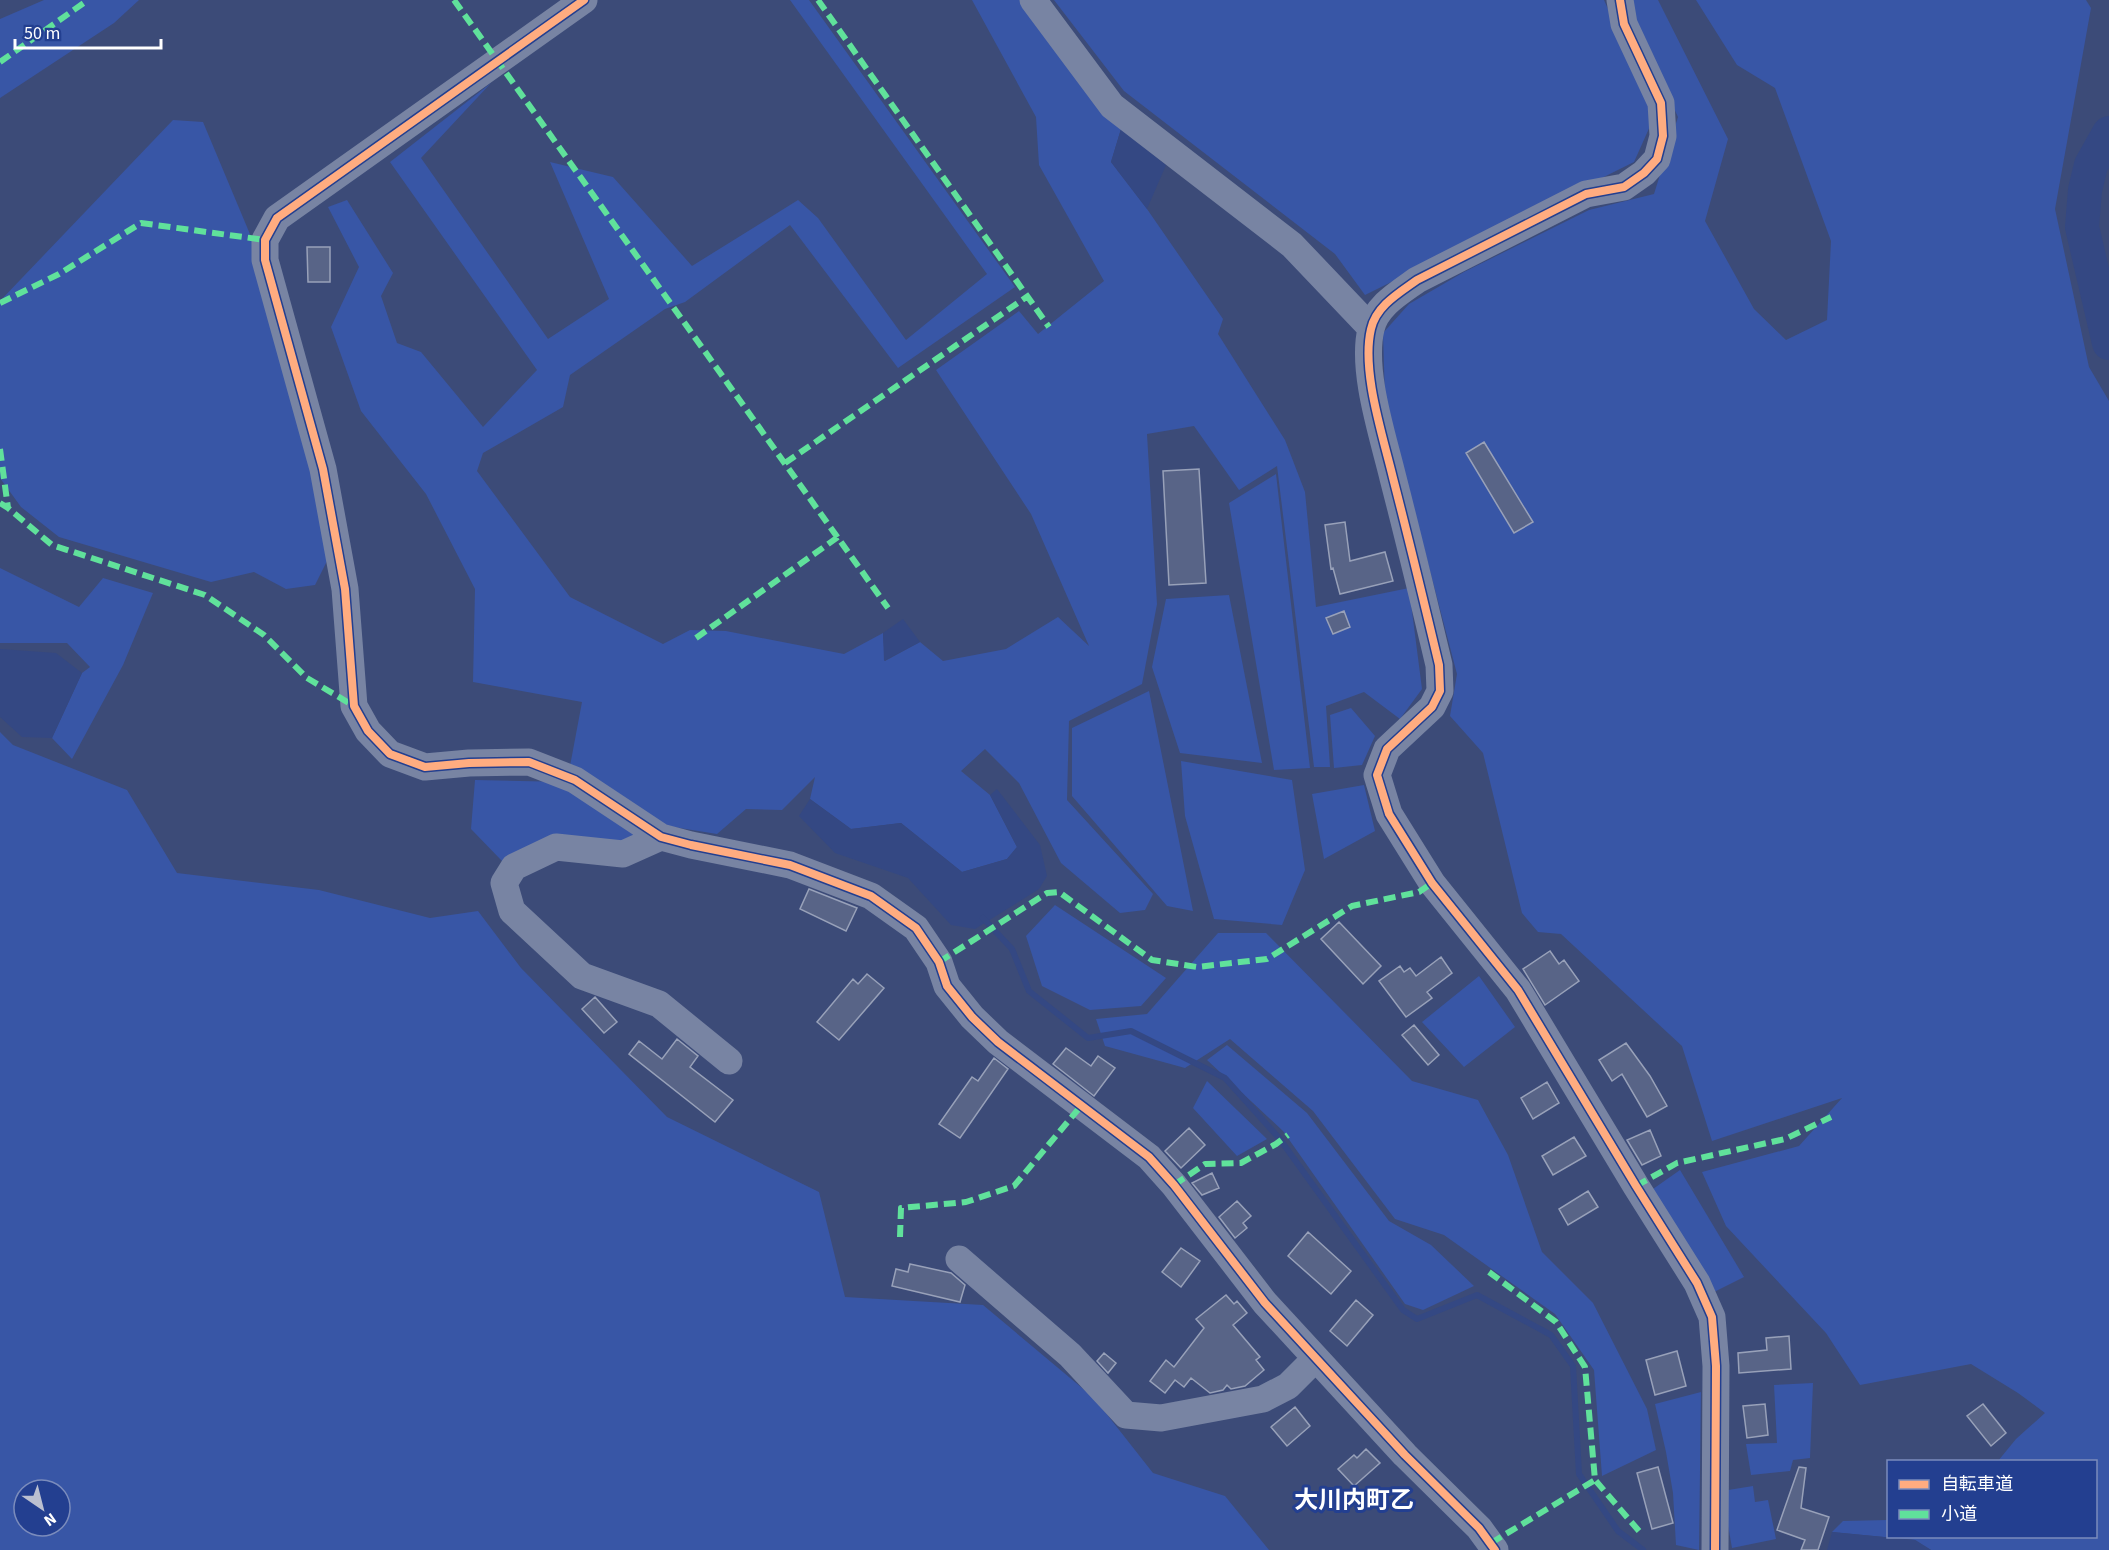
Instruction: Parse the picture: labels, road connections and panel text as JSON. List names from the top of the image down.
{
  "districts": ["大川内町乙"],
  "legend": ["自転車道", "小道"],
  "scale_bar": "50 m",
  "north": "bottom right"
}
